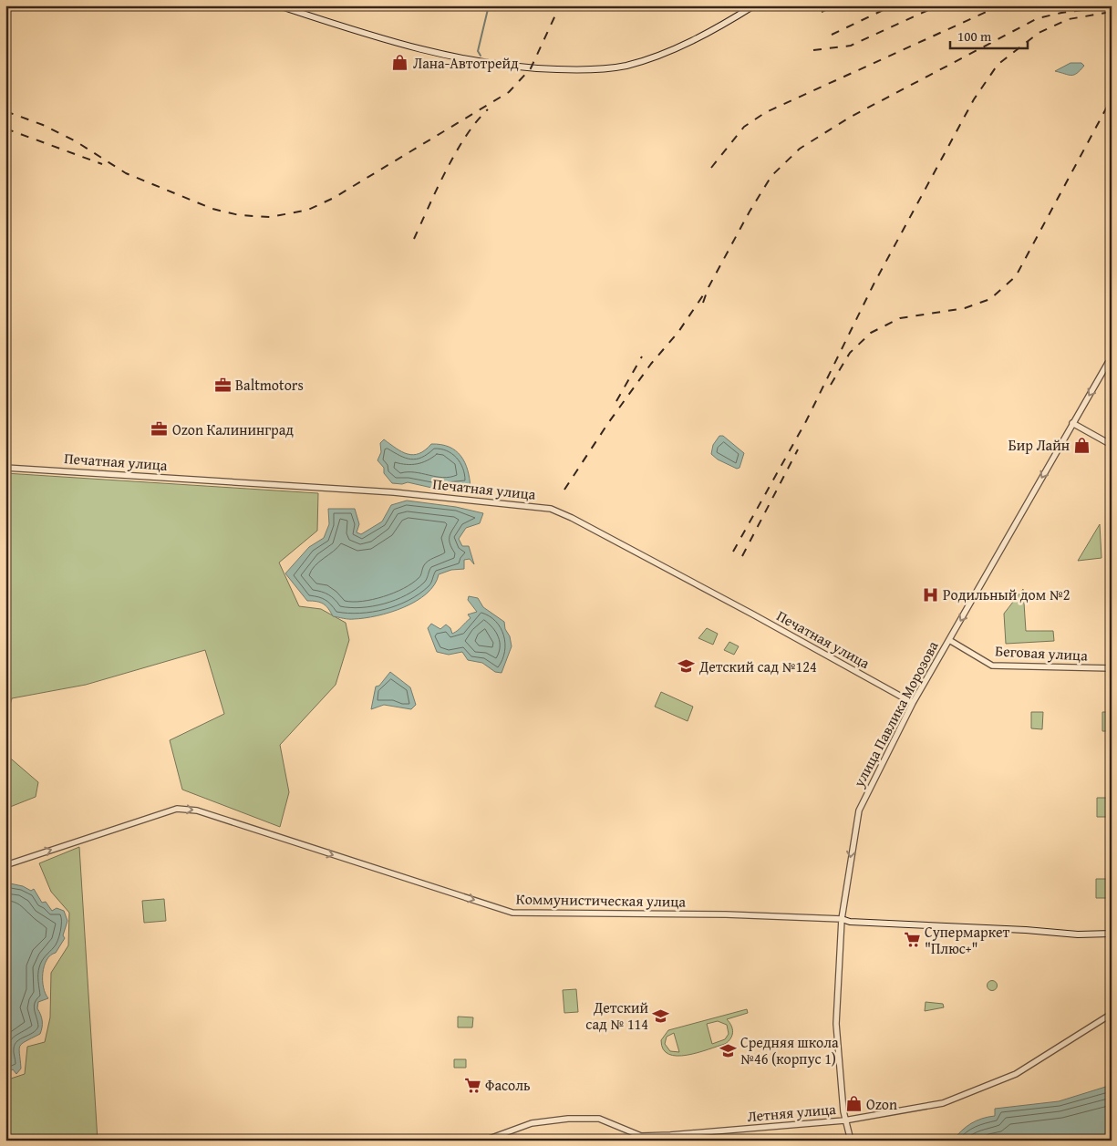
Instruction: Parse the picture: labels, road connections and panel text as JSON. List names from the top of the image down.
{
  "streets": {
    "main road": ["Коммунистическая улица"],
    "street": [
      "Печатная улица",
      "Беговая улица",
      "улица Павлика Морозова",
      "Летняя улица"
    ]
  },
  "crossings": [
    ["Печатная улица", "улица Павлика Морозова"],
    ["Беговая улица", "улица Павлика Морозова"],
    ["улица Павлика Морозова", "Коммунистическая улица"],
    ["улица Павлика Морозова", "Летняя улица"]
  ],
  "one_way": ["улица Павлика Морозова", "Коммунистическая улица"],
  "places": {
    "shop": ["Лана-Автотрейд", "Бир Лайн", "Ozon"],
    "office": ["Baltmotors", "Ozon Калининград"],
    "hospital": ["Родильный дом №2"],
    "school or university": ["Детский сад №124", "Детский сад № 114", "Средняя школа №46 (корпус 1)"],
    "supermarket": ["Супермаркет \"Плюс+\"", "Фасоль"]
  },
  "scale_bar": "100 m"
}
